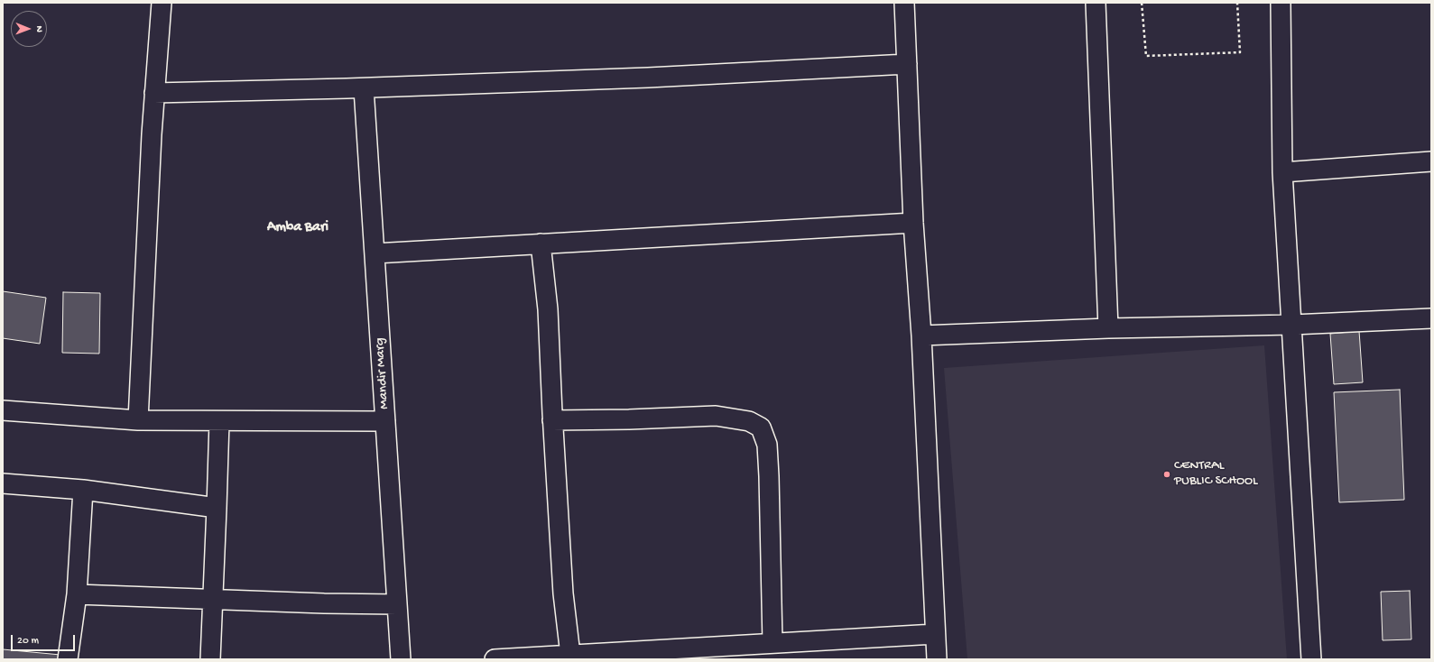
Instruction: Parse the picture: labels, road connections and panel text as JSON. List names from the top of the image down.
{
  "streets": {
    "street": ["Mandir Marg"]
  },
  "districts": ["Amba Bari"],
  "places": ["CENTRAL PUBLIC SCHOOL"],
  "scale_bar": "20 m",
  "north": "right"
}
